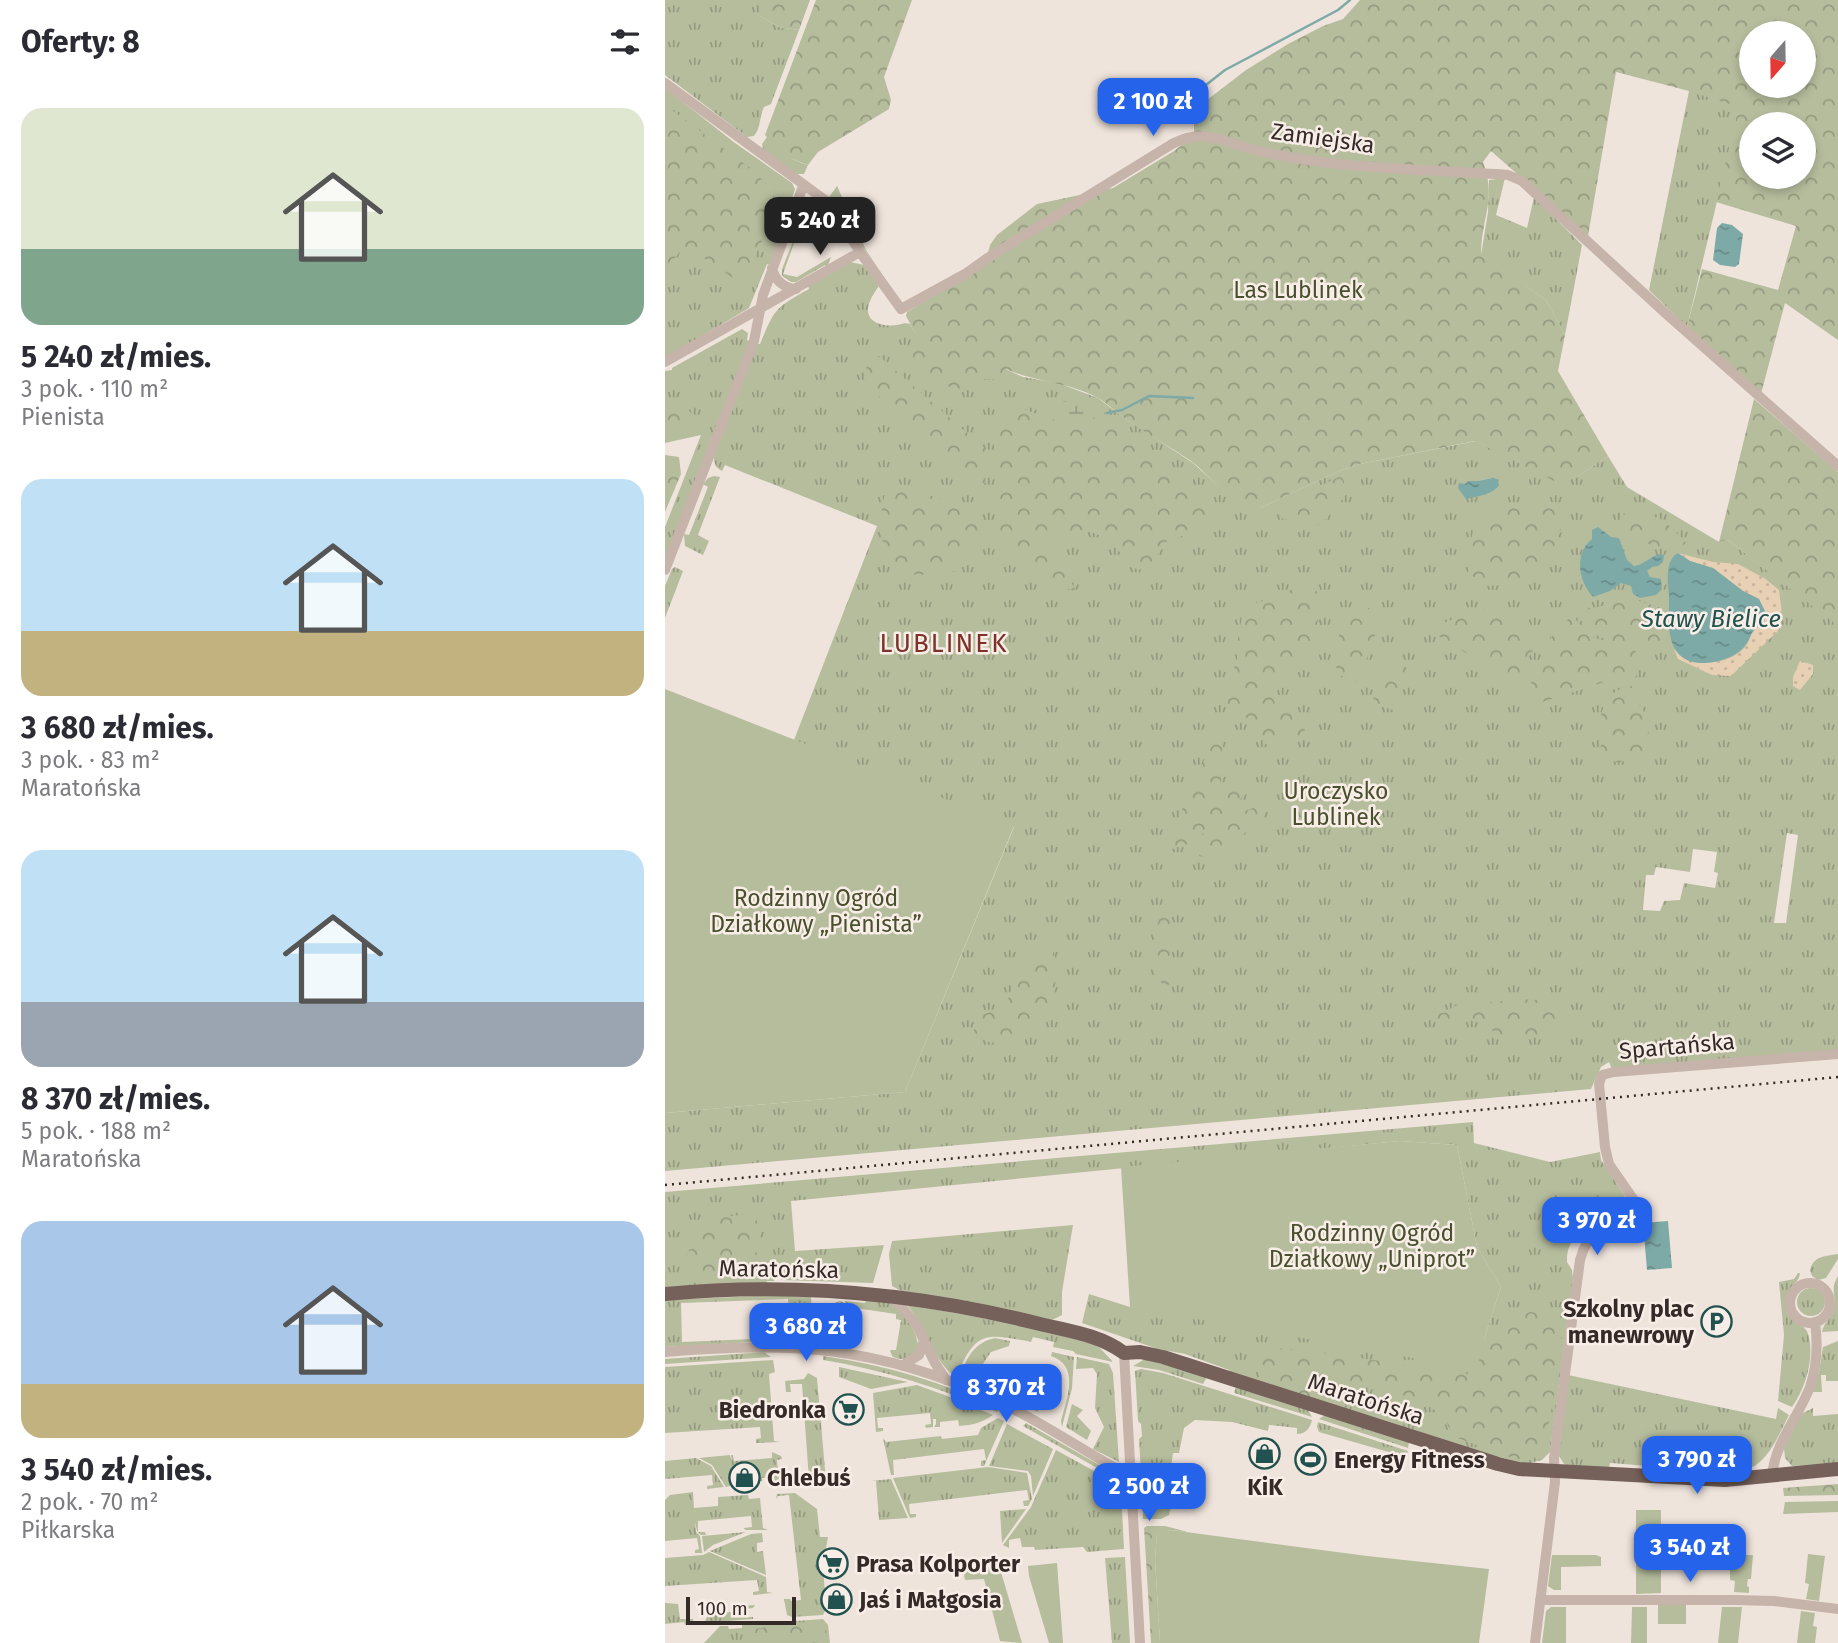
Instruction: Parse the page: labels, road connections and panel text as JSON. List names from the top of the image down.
{
  "streets": {
    "main road": ["Maratońska"],
    "street": ["Zamiejska", "Spartańska"]
  },
  "crossings": [
    ["Spartańska", "Maratońska"]
  ],
  "districts": ["LUBLINEK"],
  "water": ["Stawy Bielice"],
  "parks": [
    "Las Lublinek",
    "Uroczysko Lublinek",
    "Rodzinny Ogród Działkowy „Pienista”",
    "Rodzinny Ogród Działkowy „Uniprot”"
  ],
  "places": {
    "parking": ["Szkolny plac manewrowy"],
    "supermarket": ["Biedronka", "Prasa Kolporter"],
    "shop": ["KiK", "Chlebuś", "Jaś i Małgosia"],
    "sports": ["Energy Fitness"]
  },
  "scale_bar": "100 m",
  "north": "bottom",
  "page": {
    "heading": "Oferty: 8",
    "price": [
      "2 100 zł",
      "5 240 zł",
      "3 970 zł",
      "3 680 zł",
      "8 370 zł",
      "3 790 zł",
      "2 500 zł",
      "3 540 zł"
    ],
    "list": [
      {
        "name": "5 240 zł/mies.",
        "note": "3 pok. · 110 m² · Pienista"
      },
      {
        "name": "3 680 zł/mies.",
        "note": "3 pok. · 83 m² · Maratońska"
      },
      {
        "name": "8 370 zł/mies.",
        "note": "5 pok. · 188 m² · Maratońska"
      },
      {
        "name": "3 540 zł/mies.",
        "note": "2 pok. · 70 m² · Piłkarska"
      }
    ],
    "scale": "100 m"
  }
}
